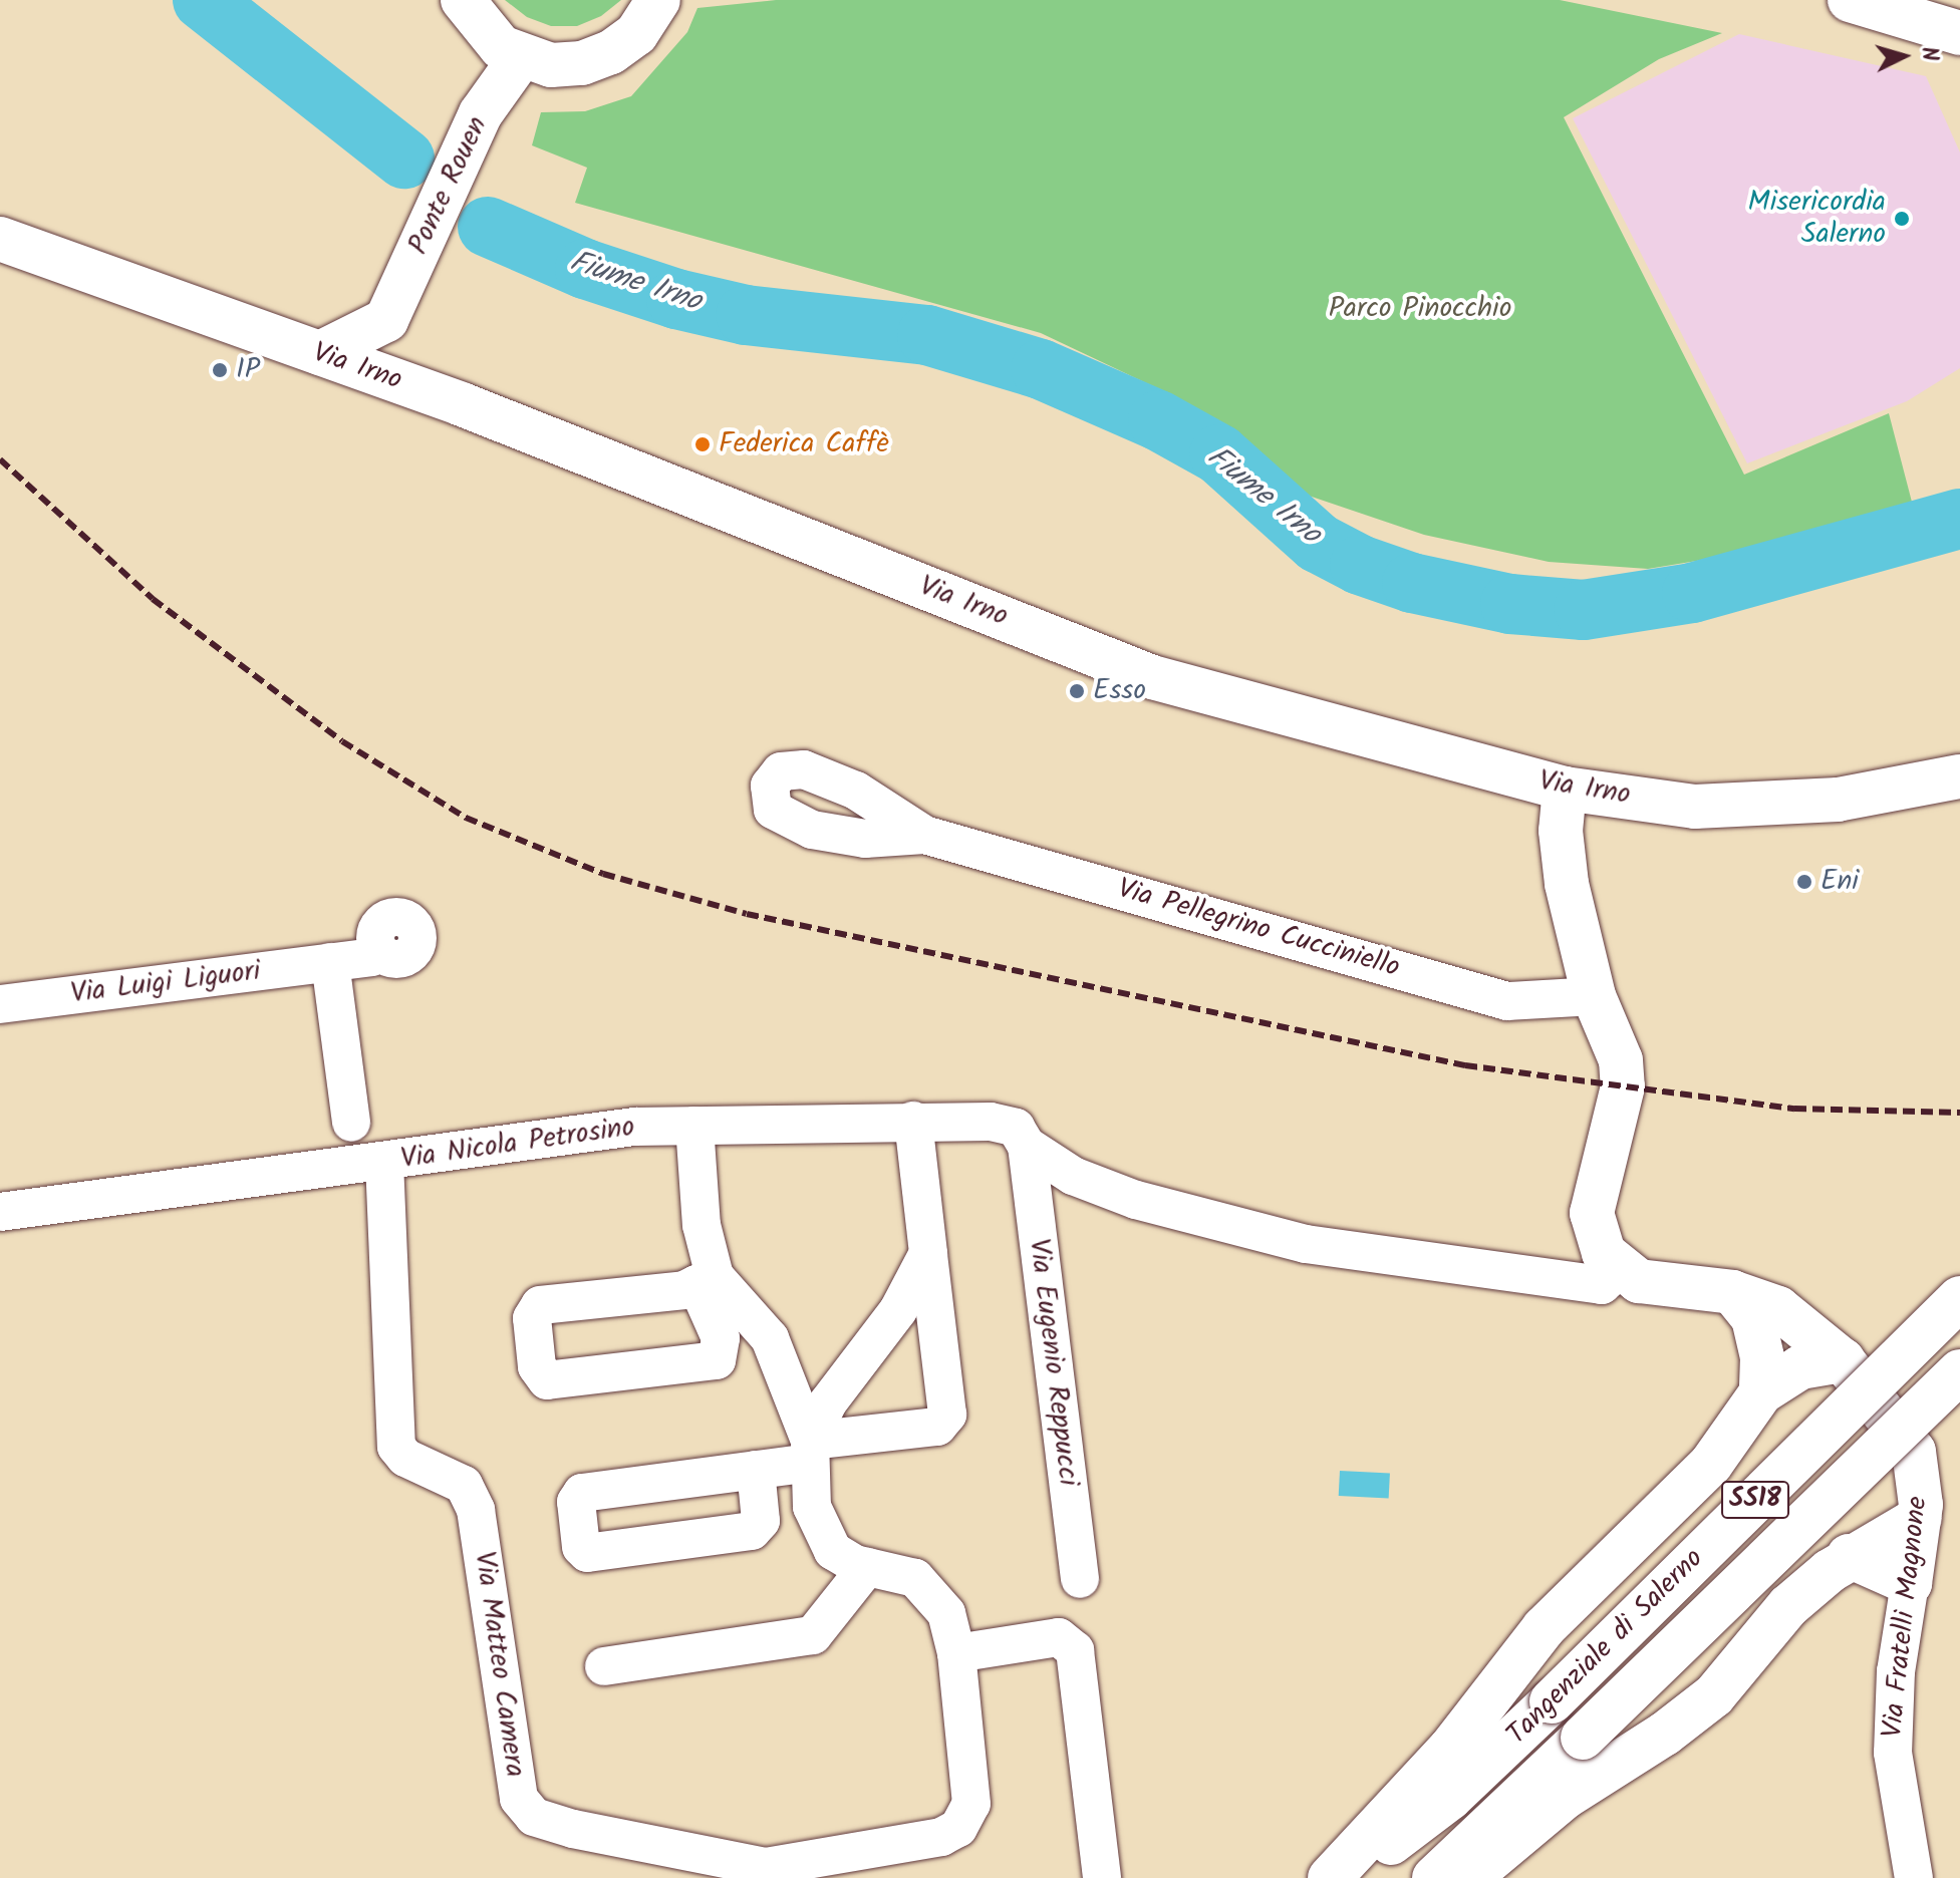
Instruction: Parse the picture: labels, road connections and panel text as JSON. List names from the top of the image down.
{
  "streets": {
    "main road": [
      "Ponte Rouen",
      "Via Irno",
      "SS18",
      "Via Fratelli Magnone",
      "Tangenziale di Salerno"
    ],
    "street": [
      "Via Pellegrino Cucciniello",
      "Via Luigi Liguori",
      "Via Nicola Petrosino",
      "Via Eugenio Reppucci",
      "Via Matteo Camera"
    ]
  },
  "crossings": [
    ["Via Nicola Petrosino", "Via Eugenio Reppucci"],
    ["Via Nicola Petrosino", "Via Fratelli Magnone"],
    ["Via Nicola Petrosino", "Via Matteo Camera"]
  ],
  "water": ["Fiume Irno"],
  "parks": ["Parco Pinocchio"],
  "places": [
    "Misericordia Salerno",
    "IP",
    "Federica Caffè",
    "Esso",
    "Eni"
  ],
  "north": "right"
}
